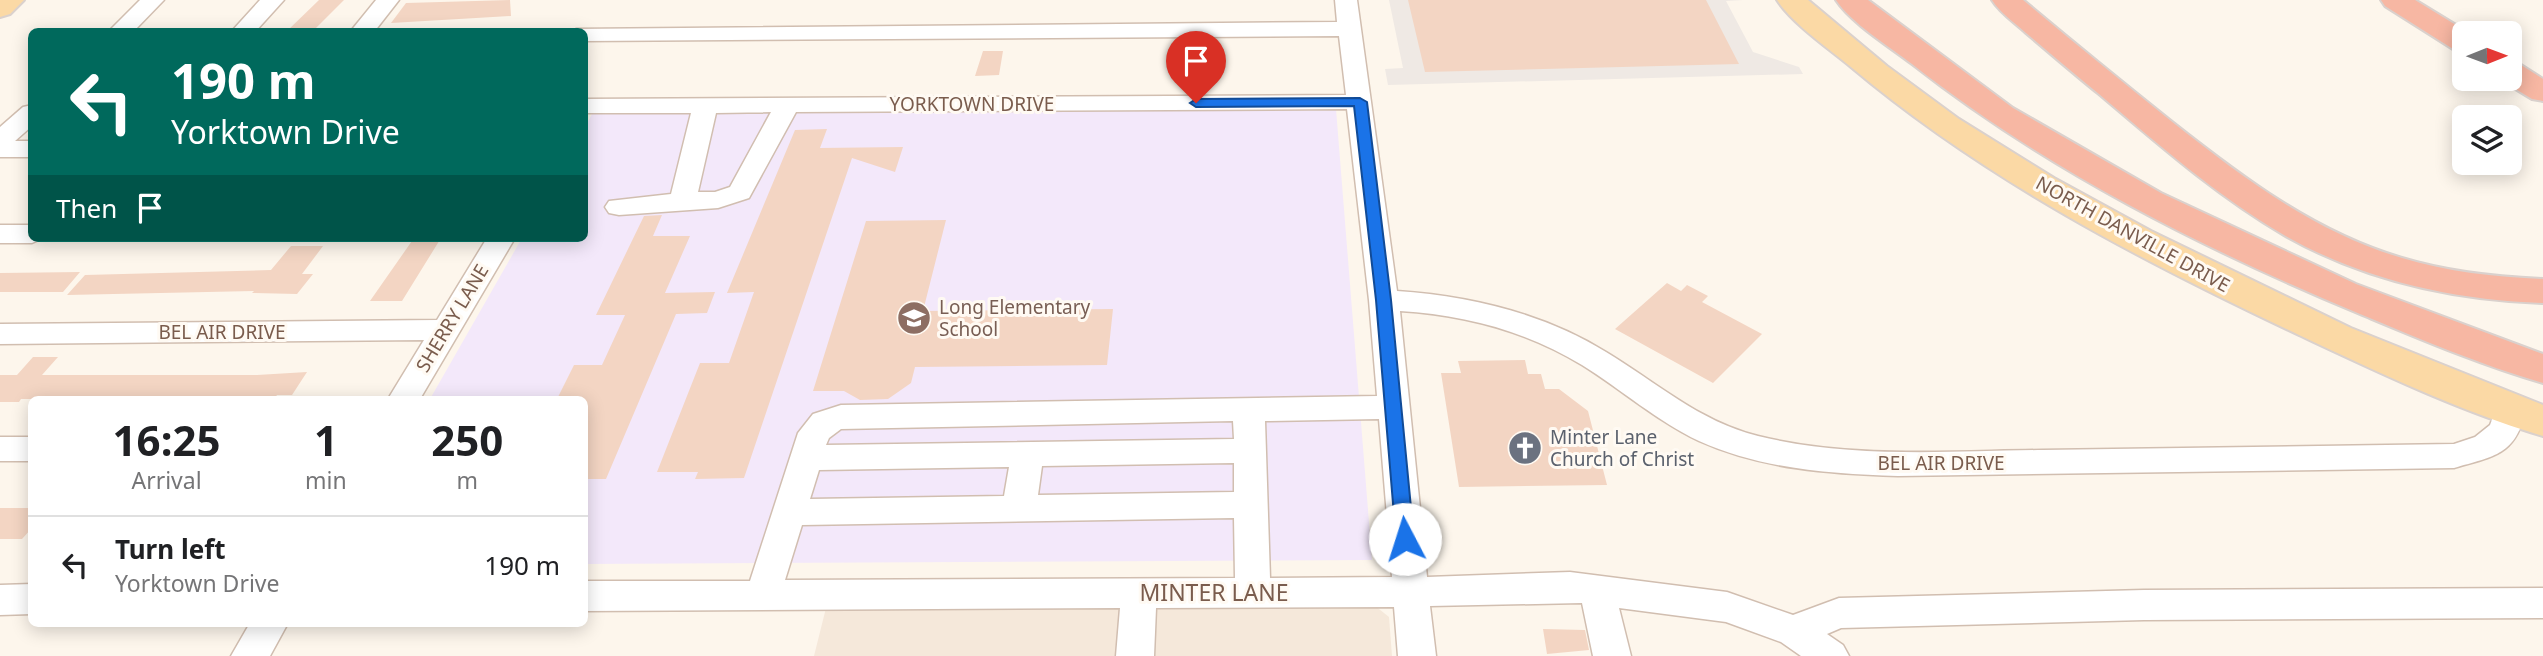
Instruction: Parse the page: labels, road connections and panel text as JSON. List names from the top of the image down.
{
  "streets": {
    "main road": ["NORTH DANVILLE DRIVE"],
    "street": [
      "YORKTOWN DRIVE",
      "SHERRY LANE",
      "BEL AIR DRIVE",
      "MINTER LANE"
    ]
  },
  "crossings": [
    ["NORTH DANVILLE DRIVE", "BEL AIR DRIVE"],
    ["SHERRY LANE", "BEL AIR DRIVE"]
  ],
  "places": {
    "school or university": ["Long Elementary School"],
    "church": ["Minter Lane Church of Christ"]
  },
  "north": "right",
  "page": {
    "turn": ["190 m", "Yorktown Drive"],
    "then": "Then",
    "eta": [
      "16:25",
      "Arrival",
      "1",
      "min",
      "250",
      "m"
    ],
    "list": [
      {
        "name": "Turn left",
        "note": "Yorktown Drive",
        "value": "190 m"
      }
    ]
  }
}
